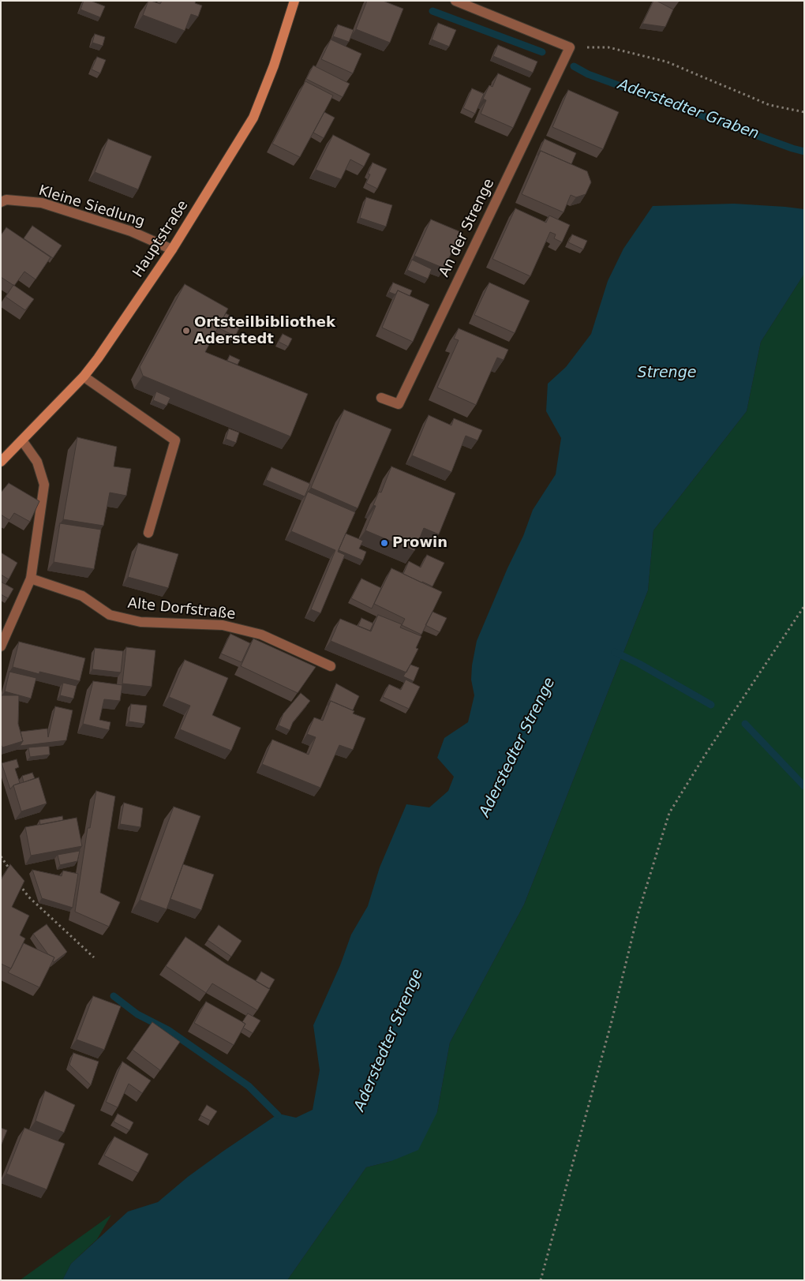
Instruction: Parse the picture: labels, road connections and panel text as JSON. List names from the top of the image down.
{
  "streets": {
    "main road": ["Hauptstraße"],
    "street": ["Kleine Siedlung", "An der Strenge", "Alte Dorfstraße"]
  },
  "crossings": [
    ["Kleine Siedlung", "Hauptstraße"]
  ],
  "water": ["Aderstedter Graben", "Strenge", "Aderstedter Strenge"],
  "places": ["Ortsteilbibliothek Aderstedt", "Prowin"]
}
